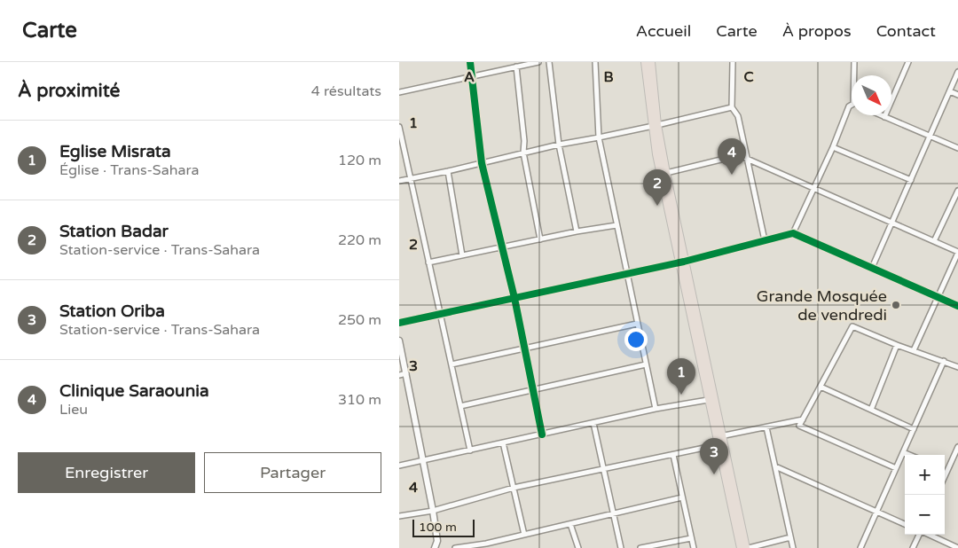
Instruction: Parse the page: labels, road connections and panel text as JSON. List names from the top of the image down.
{
  "places": ["Grande Mosquée de vendredi"],
  "scale_bar": "100 m",
  "north": "bottom right",
  "page": {
    "header": "Carte",
    "nav": [
      "Accueil",
      "Carte",
      "À propos",
      "Contact"
    ],
    "heading": ["À proximité", "4 résultats"],
    "list": [
      {
        "mark": "1",
        "name": "Eglise Misrata",
        "note": "Église · Trans-Sahara",
        "value": "120 m"
      },
      {
        "mark": "2",
        "name": "Station Badar",
        "note": "Station-service · Trans-Sahara",
        "value": "220 m"
      },
      {
        "mark": "3",
        "name": "Station Oriba",
        "note": "Station-service · Trans-Sahara",
        "value": "250 m"
      },
      {
        "mark": "4",
        "name": "Clinique Saraounia",
        "note": "Lieu",
        "value": "310 m"
      }
    ],
    "pins": [
      "4",
      "2",
      "1",
      "3"
    ],
    "buttons": ["Enregistrer", "Partager"],
    "map_buttons": ["+", "−"],
    "scale": "100 m"
  },
  "grid": {
    "columns": ["A", "B", "C"],
    "rows": [
      "1",
      "2",
      "3",
      "4"
    ]
  }
}
